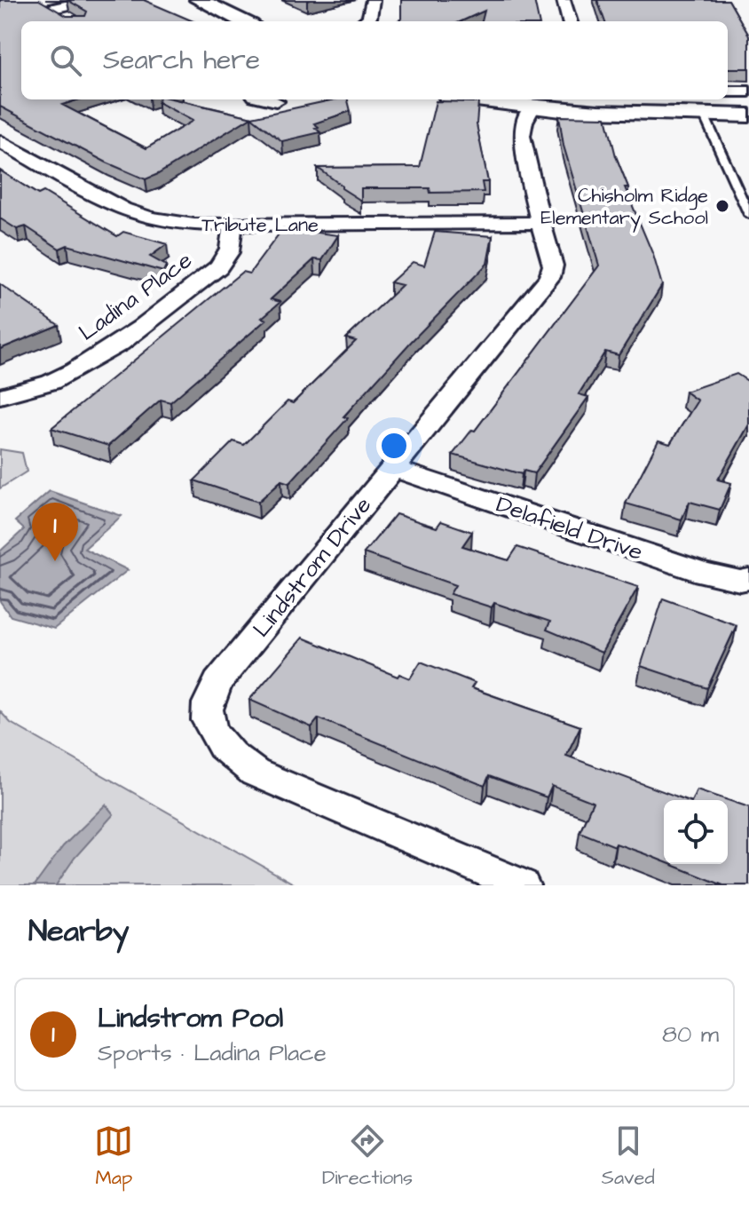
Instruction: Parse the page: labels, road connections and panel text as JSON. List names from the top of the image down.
{
  "streets": {
    "street": [
      "Tribute Lane",
      "Ladina Place",
      "Delafield Drive",
      "Lindstrom Drive"
    ]
  },
  "crossings": [
    ["Tribute Lane", "Ladina Place"],
    ["Tribute Lane", "Lindstrom Drive"],
    ["Delafield Drive", "Lindstrom Drive"]
  ],
  "places": ["Chisholm Ridge Elementary School"],
  "page": {
    "search": "Search here",
    "pins": "1",
    "heading": "Nearby",
    "list": [
      {
        "mark": "1",
        "name": "Lindstrom Pool",
        "note": "Sports · Ladina Place",
        "value": "80 m"
      }
    ],
    "nav": ["Map", "Directions", "Saved"]
  }
}
